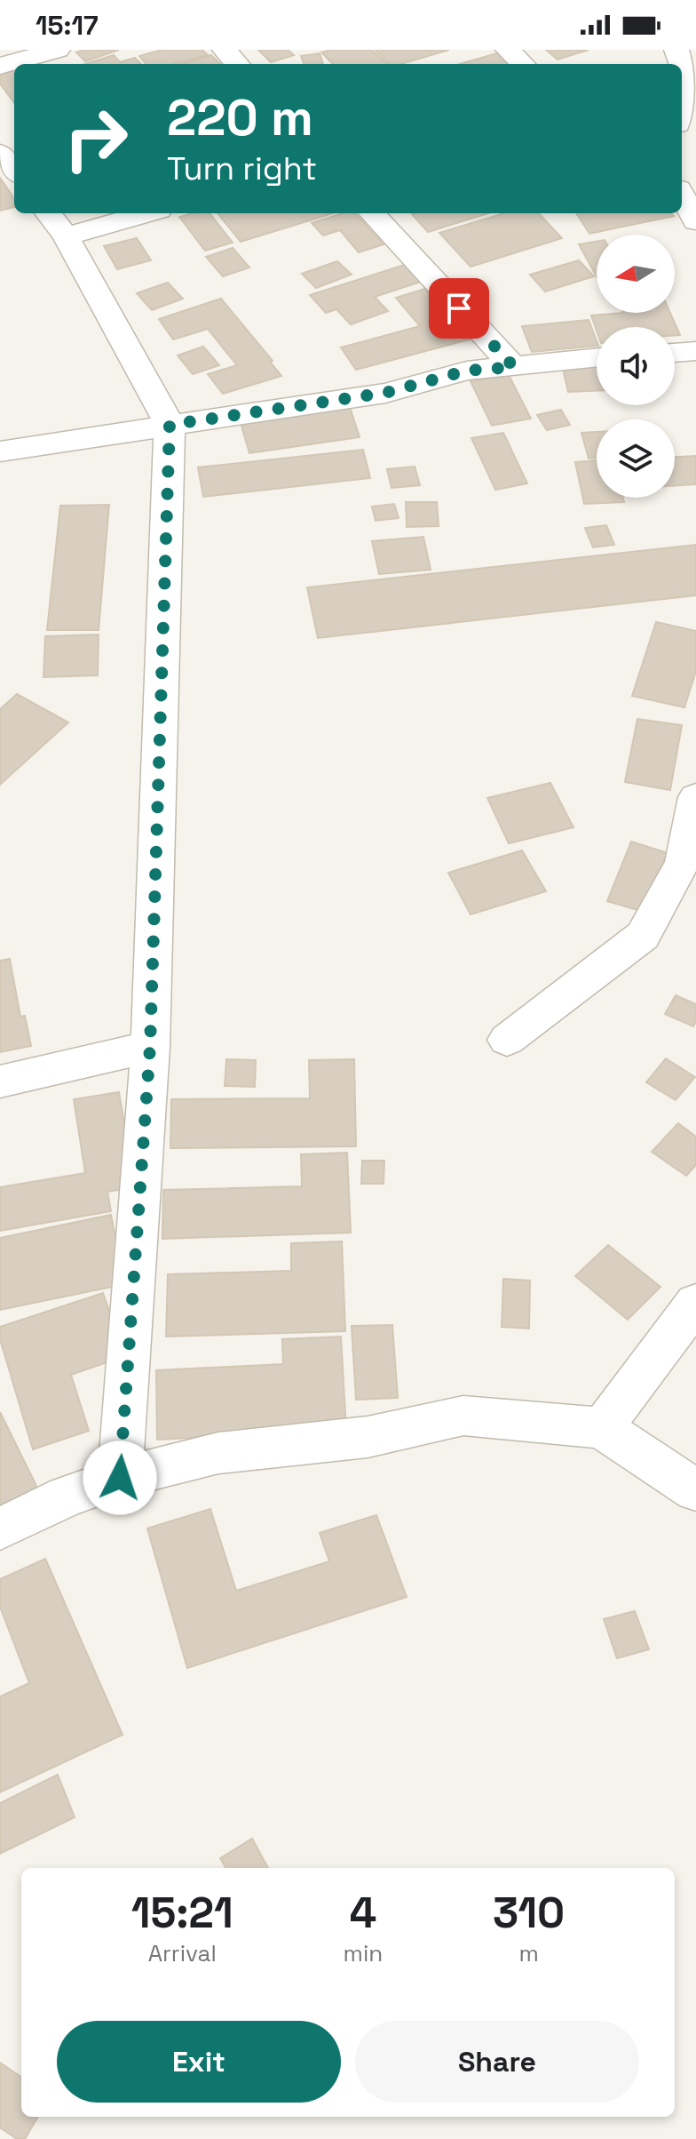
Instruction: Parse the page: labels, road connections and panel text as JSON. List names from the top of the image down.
{
  "north": "left",
  "page": {
    "status": "15:17",
    "turn": ["220 m", "Turn right"],
    "eta": [
      "15:21",
      "Arrival",
      "4",
      "min",
      "310",
      "m"
    ],
    "buttons": ["Exit", "Share"]
  }
}
